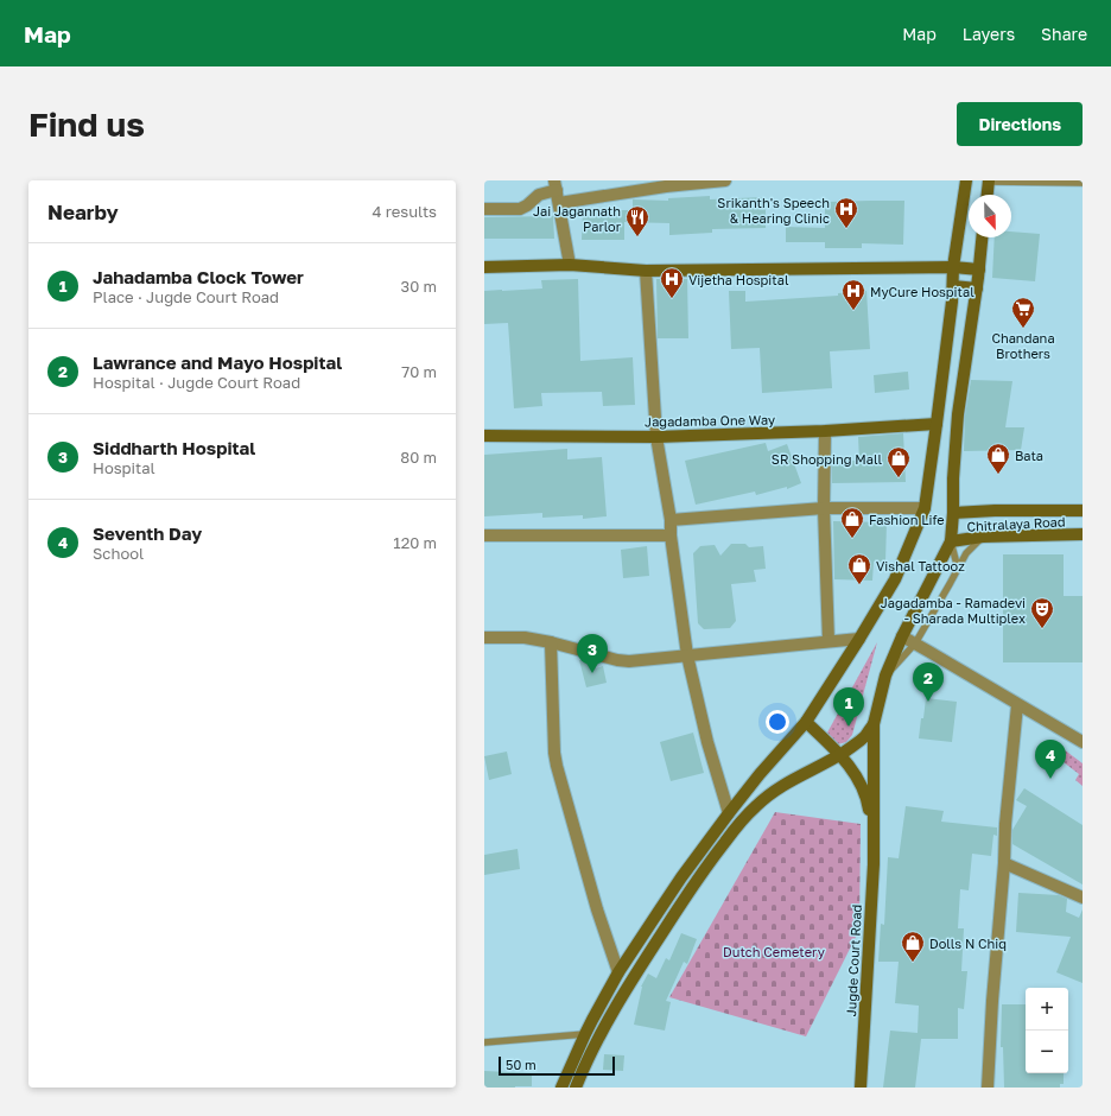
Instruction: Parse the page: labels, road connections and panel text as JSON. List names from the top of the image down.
{
  "streets": {
    "main road": ["Jagadamba One Way", "Chitralaya Road", "Jugde Court Road"]
  },
  "crossings": [
    ["Chitralaya Road", "Jugde Court Road"]
  ],
  "parks": ["Dutch Cemetery"],
  "places": {
    "hospital": ["Srikanth's Speech & Hearing Clinic", "Vijetha Hospital", "MyCure Hospital"],
    "restaurant": ["Jai Jagannath Parlor"],
    "supermarket": ["Chandana Brothers"],
    "shop": [
      "Bata",
      "SR Shopping Mall",
      "Fashion Life",
      "Vishal Tattooz",
      "Dolls N Chiq"
    ],
    "theatre": ["Jagadamba - Ramadevi - Sharada Multiplex"]
  },
  "scale_bar": "50 m",
  "north": "bottom",
  "page": {
    "header": "Map",
    "nav": ["Map", "Layers", "Share"],
    "buttons": "Directions",
    "title": "Find us",
    "heading": ["Nearby", "4 results"],
    "list": [
      {
        "mark": "1",
        "name": "Jahadamba Clock Tower",
        "note": "Place · Jugde Court Road",
        "value": "30 m"
      },
      {
        "mark": "2",
        "name": "Lawrance and Mayo Hospital",
        "note": "Hospital · Jugde Court Road",
        "value": "70 m"
      },
      {
        "mark": "3",
        "name": "Siddharth Hospital",
        "note": "Hospital",
        "value": "80 m"
      },
      {
        "mark": "4",
        "name": "Seventh Day",
        "note": "School",
        "value": "120 m"
      }
    ],
    "pins": [
      "3",
      "2",
      "1",
      "4"
    ],
    "map_buttons": ["+", "−"],
    "scale": "50 m"
  }
}
